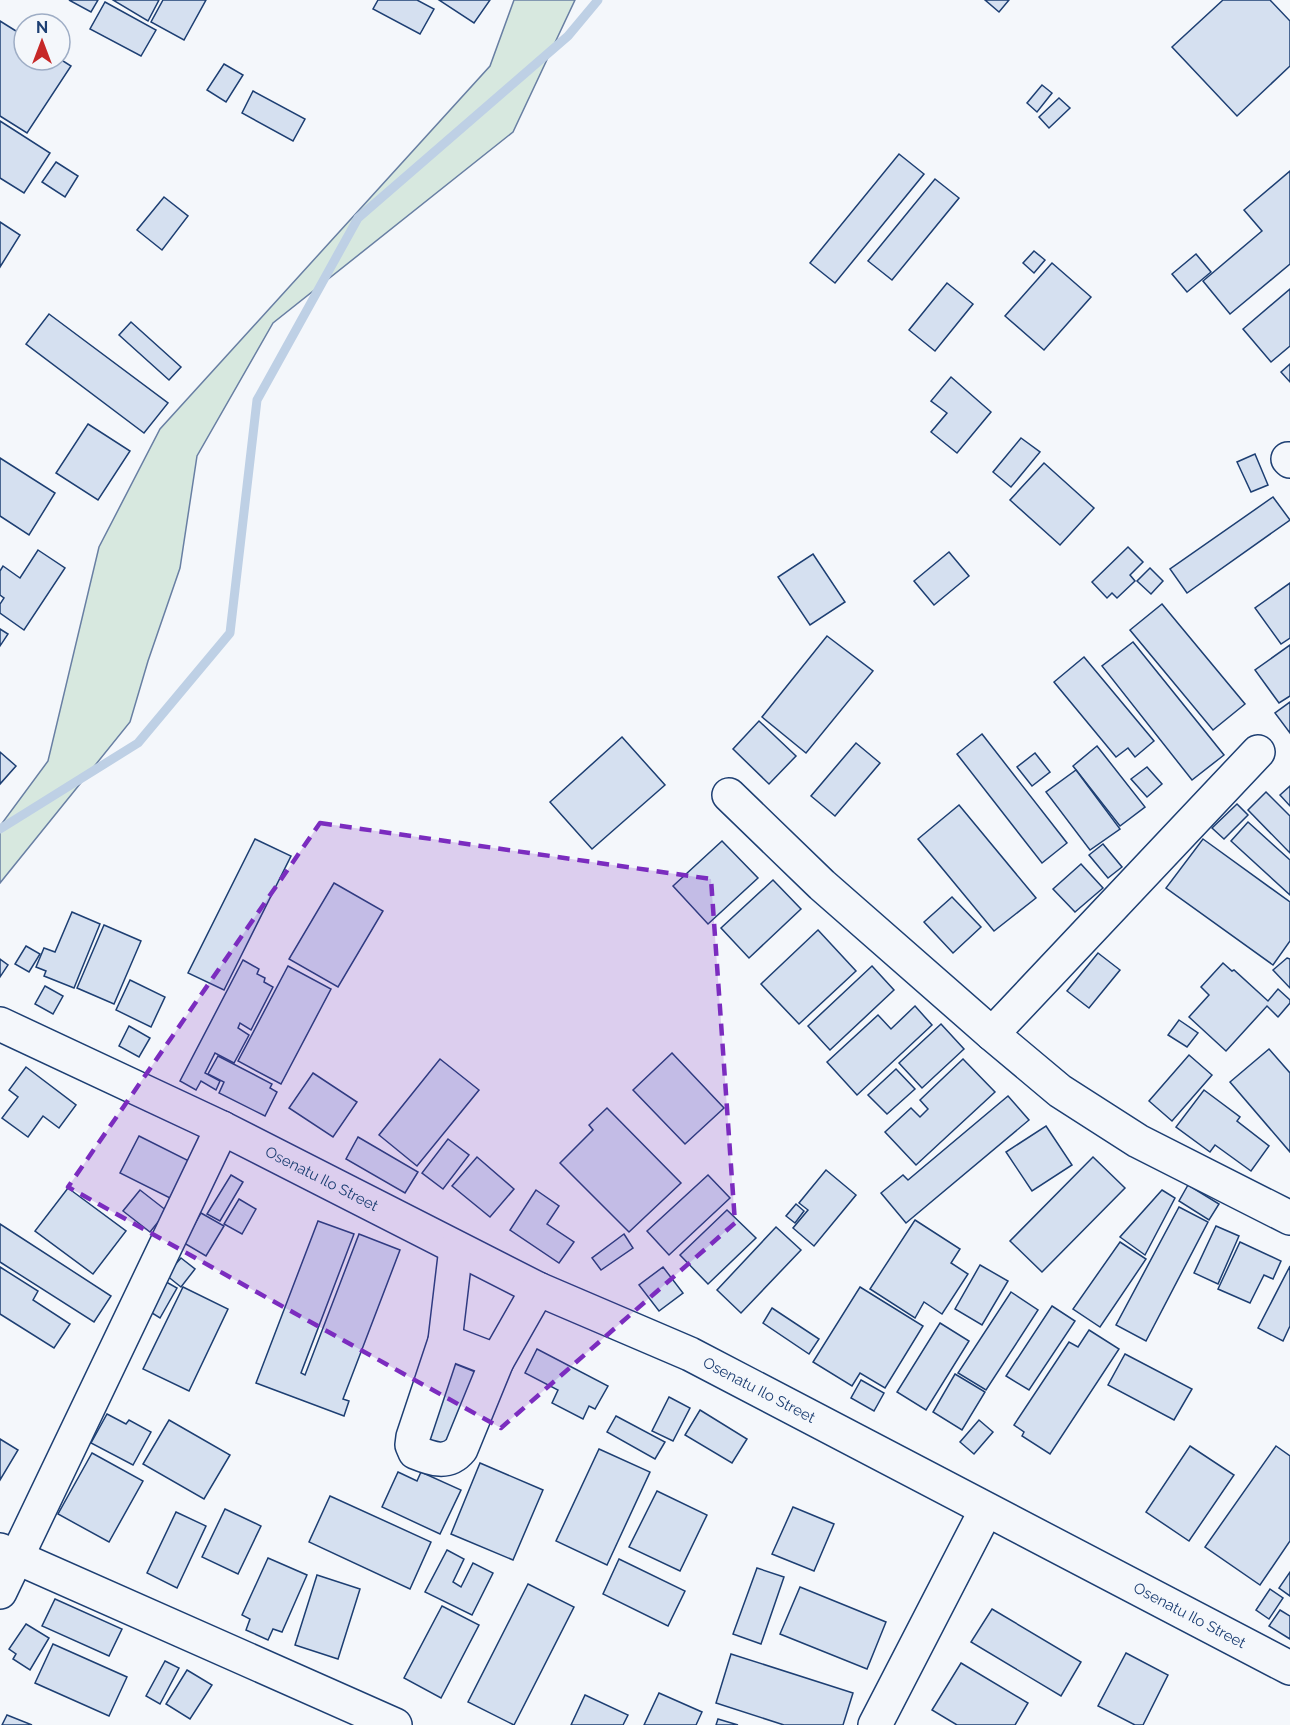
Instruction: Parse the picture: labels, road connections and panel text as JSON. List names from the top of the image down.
{
  "streets": {
    "street": ["Osenatu Ilo Street"]
  },
  "north": "top"
}
